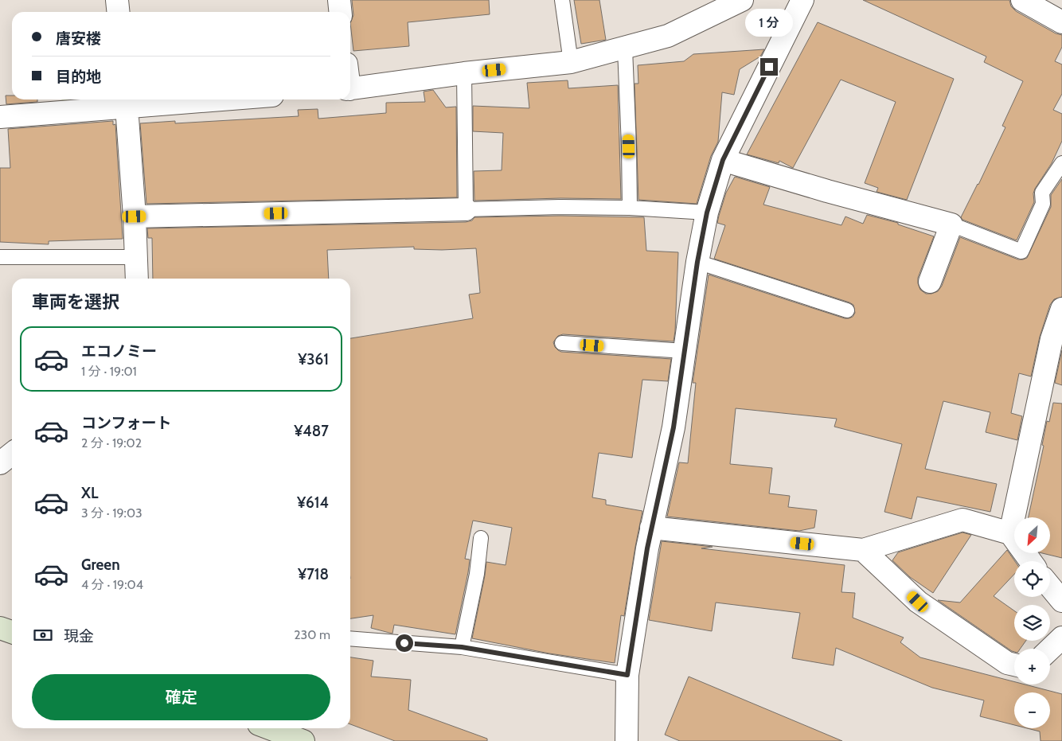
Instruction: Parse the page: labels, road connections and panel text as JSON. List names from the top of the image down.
{
  "north": "bottom left",
  "page": {
    "bubble": "1 分",
    "banner": ["唐安楼", "目的地"],
    "heading": "車両を選択",
    "list": [
      {
        "name": "エコノミー",
        "note": "1 分 · 19:01",
        "value": "¥361"
      },
      {
        "name": "コンフォート",
        "note": "2 分 · 19:02",
        "value": "¥487"
      },
      {
        "name": "XL",
        "note": "3 分 · 19:03",
        "value": "¥614"
      },
      {
        "name": "Green",
        "note": "4 分 · 19:04",
        "value": "¥718"
      }
    ],
    "map_buttons": ["+", "−"],
    "pay": ["現金", "230 m"],
    "buttons": "確定"
  }
}
